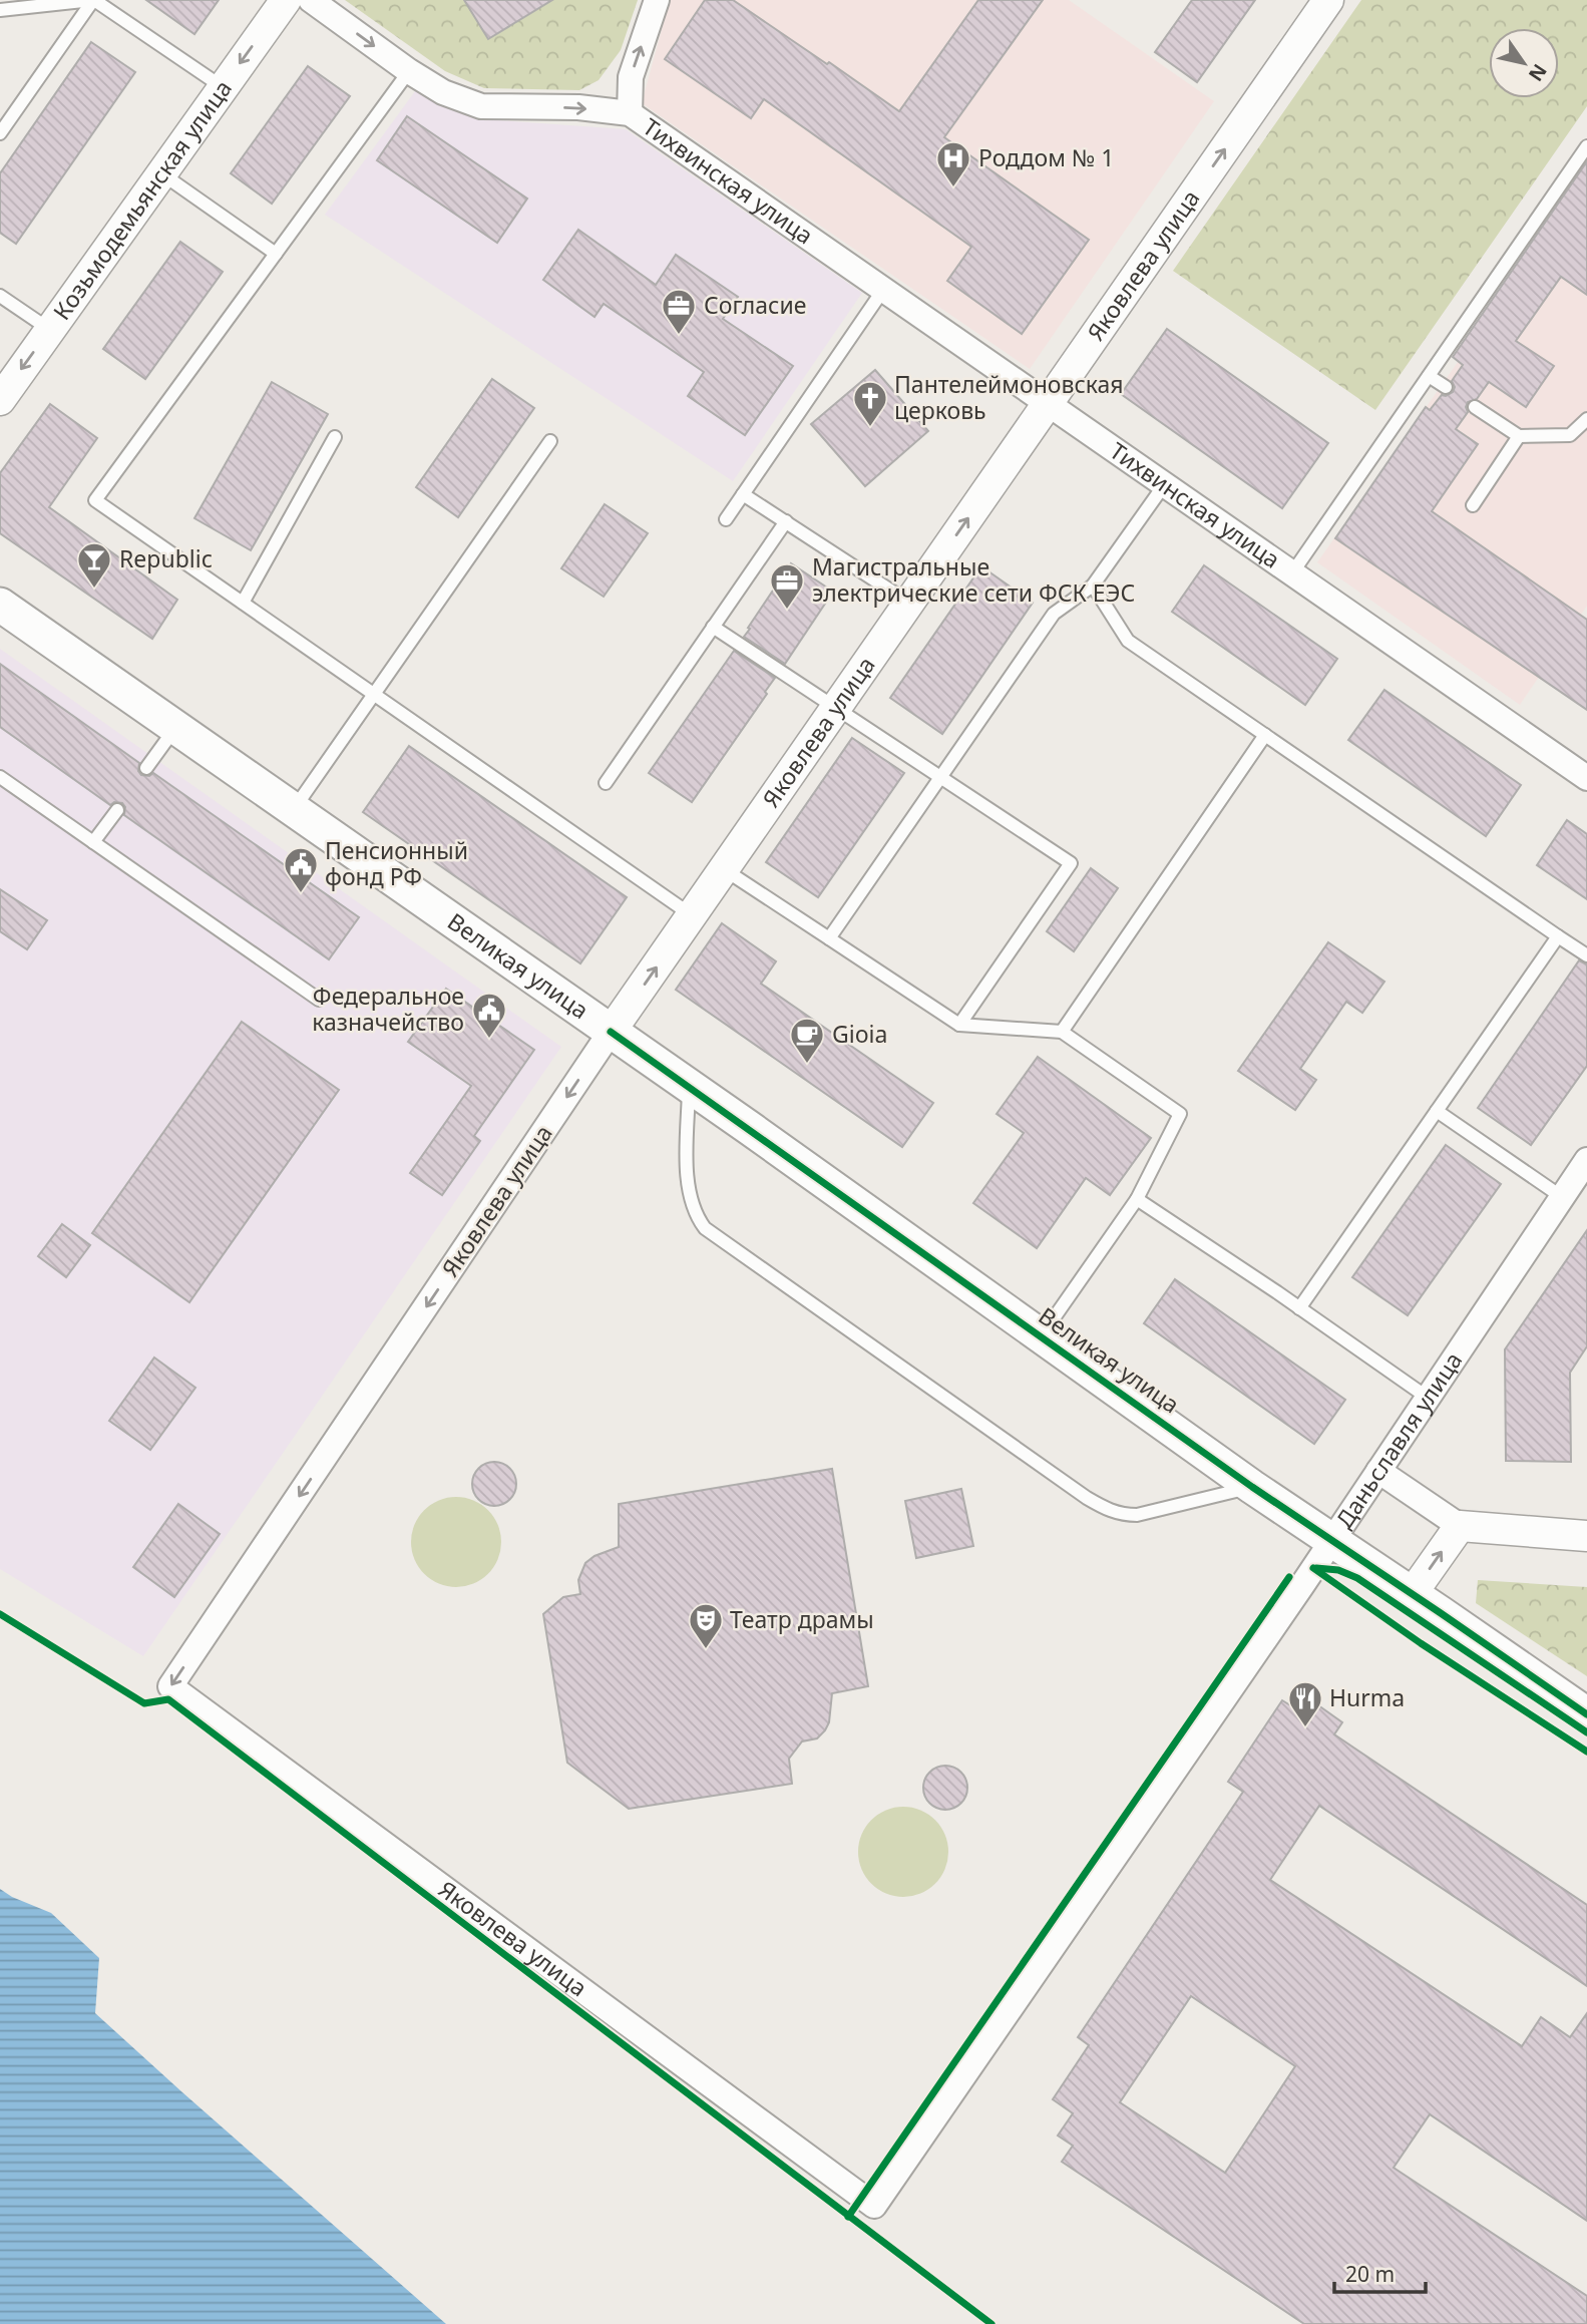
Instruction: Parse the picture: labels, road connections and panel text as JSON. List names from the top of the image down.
{
  "streets": {
    "main road": ["Великая улица"],
    "street": [
      "Тихвинская улица",
      "Козьмодемьянская улица",
      "Яковлева улица",
      "Даньславля улица"
    ]
  },
  "crossings": [
    ["Тихвинская улица", "Яковлева улица"],
    ["Яковлева улица", "Великая улица"],
    ["Яковлева улица", "Даньславля улица"],
    ["Великая улица", "Даньславля улица"]
  ],
  "one_way": ["Козьмодемьянская улица"],
  "places": {
    "hospital": ["Роддом № 1"],
    "office": ["Согласие", "Магистральные электрические сети ФСК ЕЭС"],
    "church": ["Пантелеймоновская церковь"],
    "bar": ["Republic"],
    "public building": ["Пенсионный фонд РФ", "Федеральное казначейство"],
    "cafe": ["Gioia"],
    "theatre": ["Театр драмы"],
    "restaurant": ["Hurma"]
  },
  "scale_bar": "20 m",
  "north": "bottom right"
}
